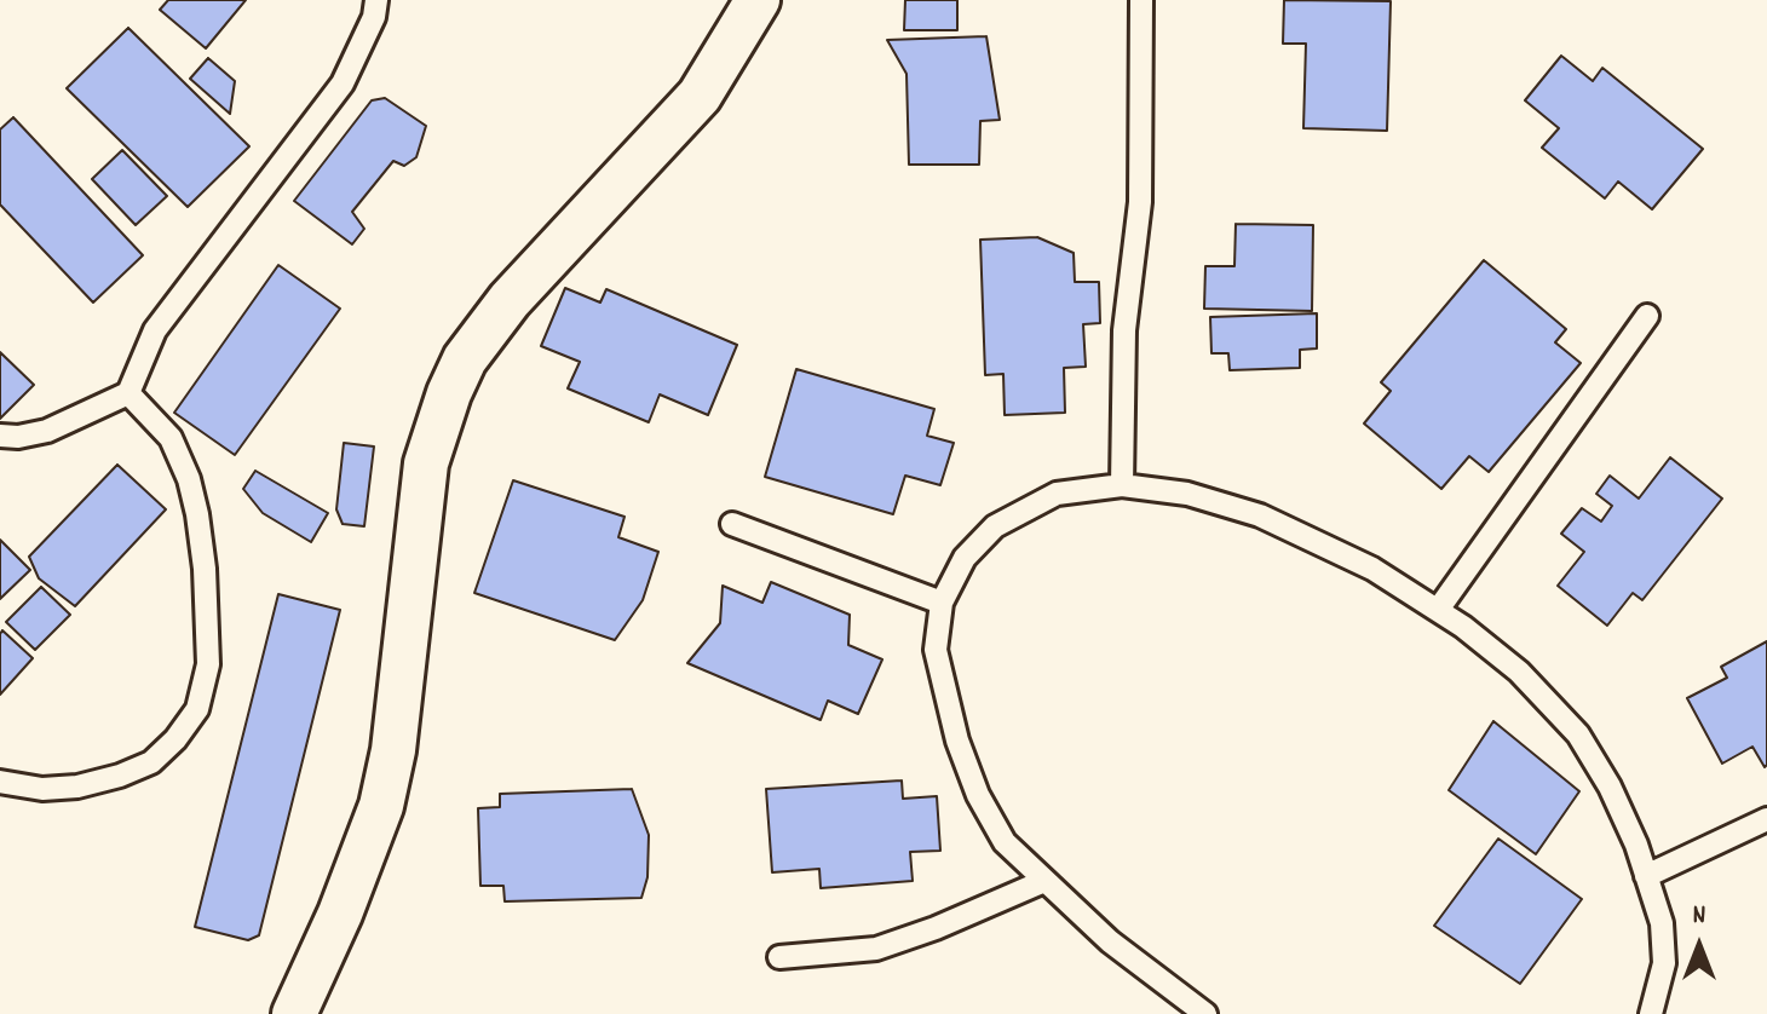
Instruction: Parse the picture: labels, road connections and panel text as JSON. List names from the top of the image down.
{
  "north": "top"
}
